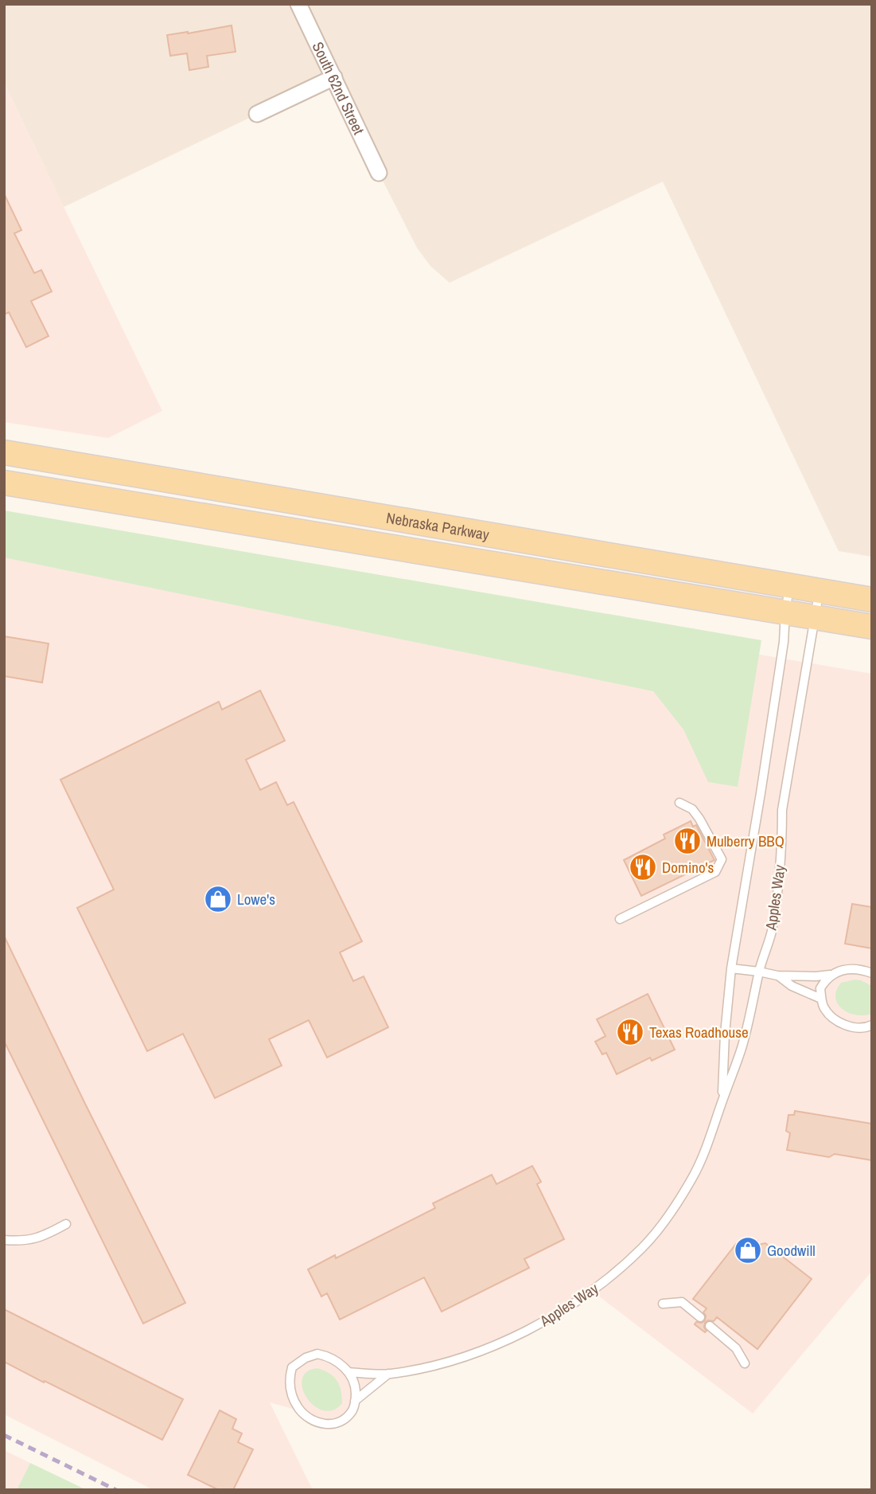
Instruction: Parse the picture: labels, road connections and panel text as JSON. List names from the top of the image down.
{
  "streets": {
    "main road": ["Nebraska Parkway"],
    "street": ["South 62nd Street"],
    "lane": ["Apples Way"]
  },
  "crossings": [
    ["Nebraska Parkway", "Apples Way"]
  ],
  "places": {
    "restaurant": ["Mulberry BBQ", "Domino's", "Texas Roadhouse"],
    "shop": ["Lowe's", "Goodwill"]
  }
}
